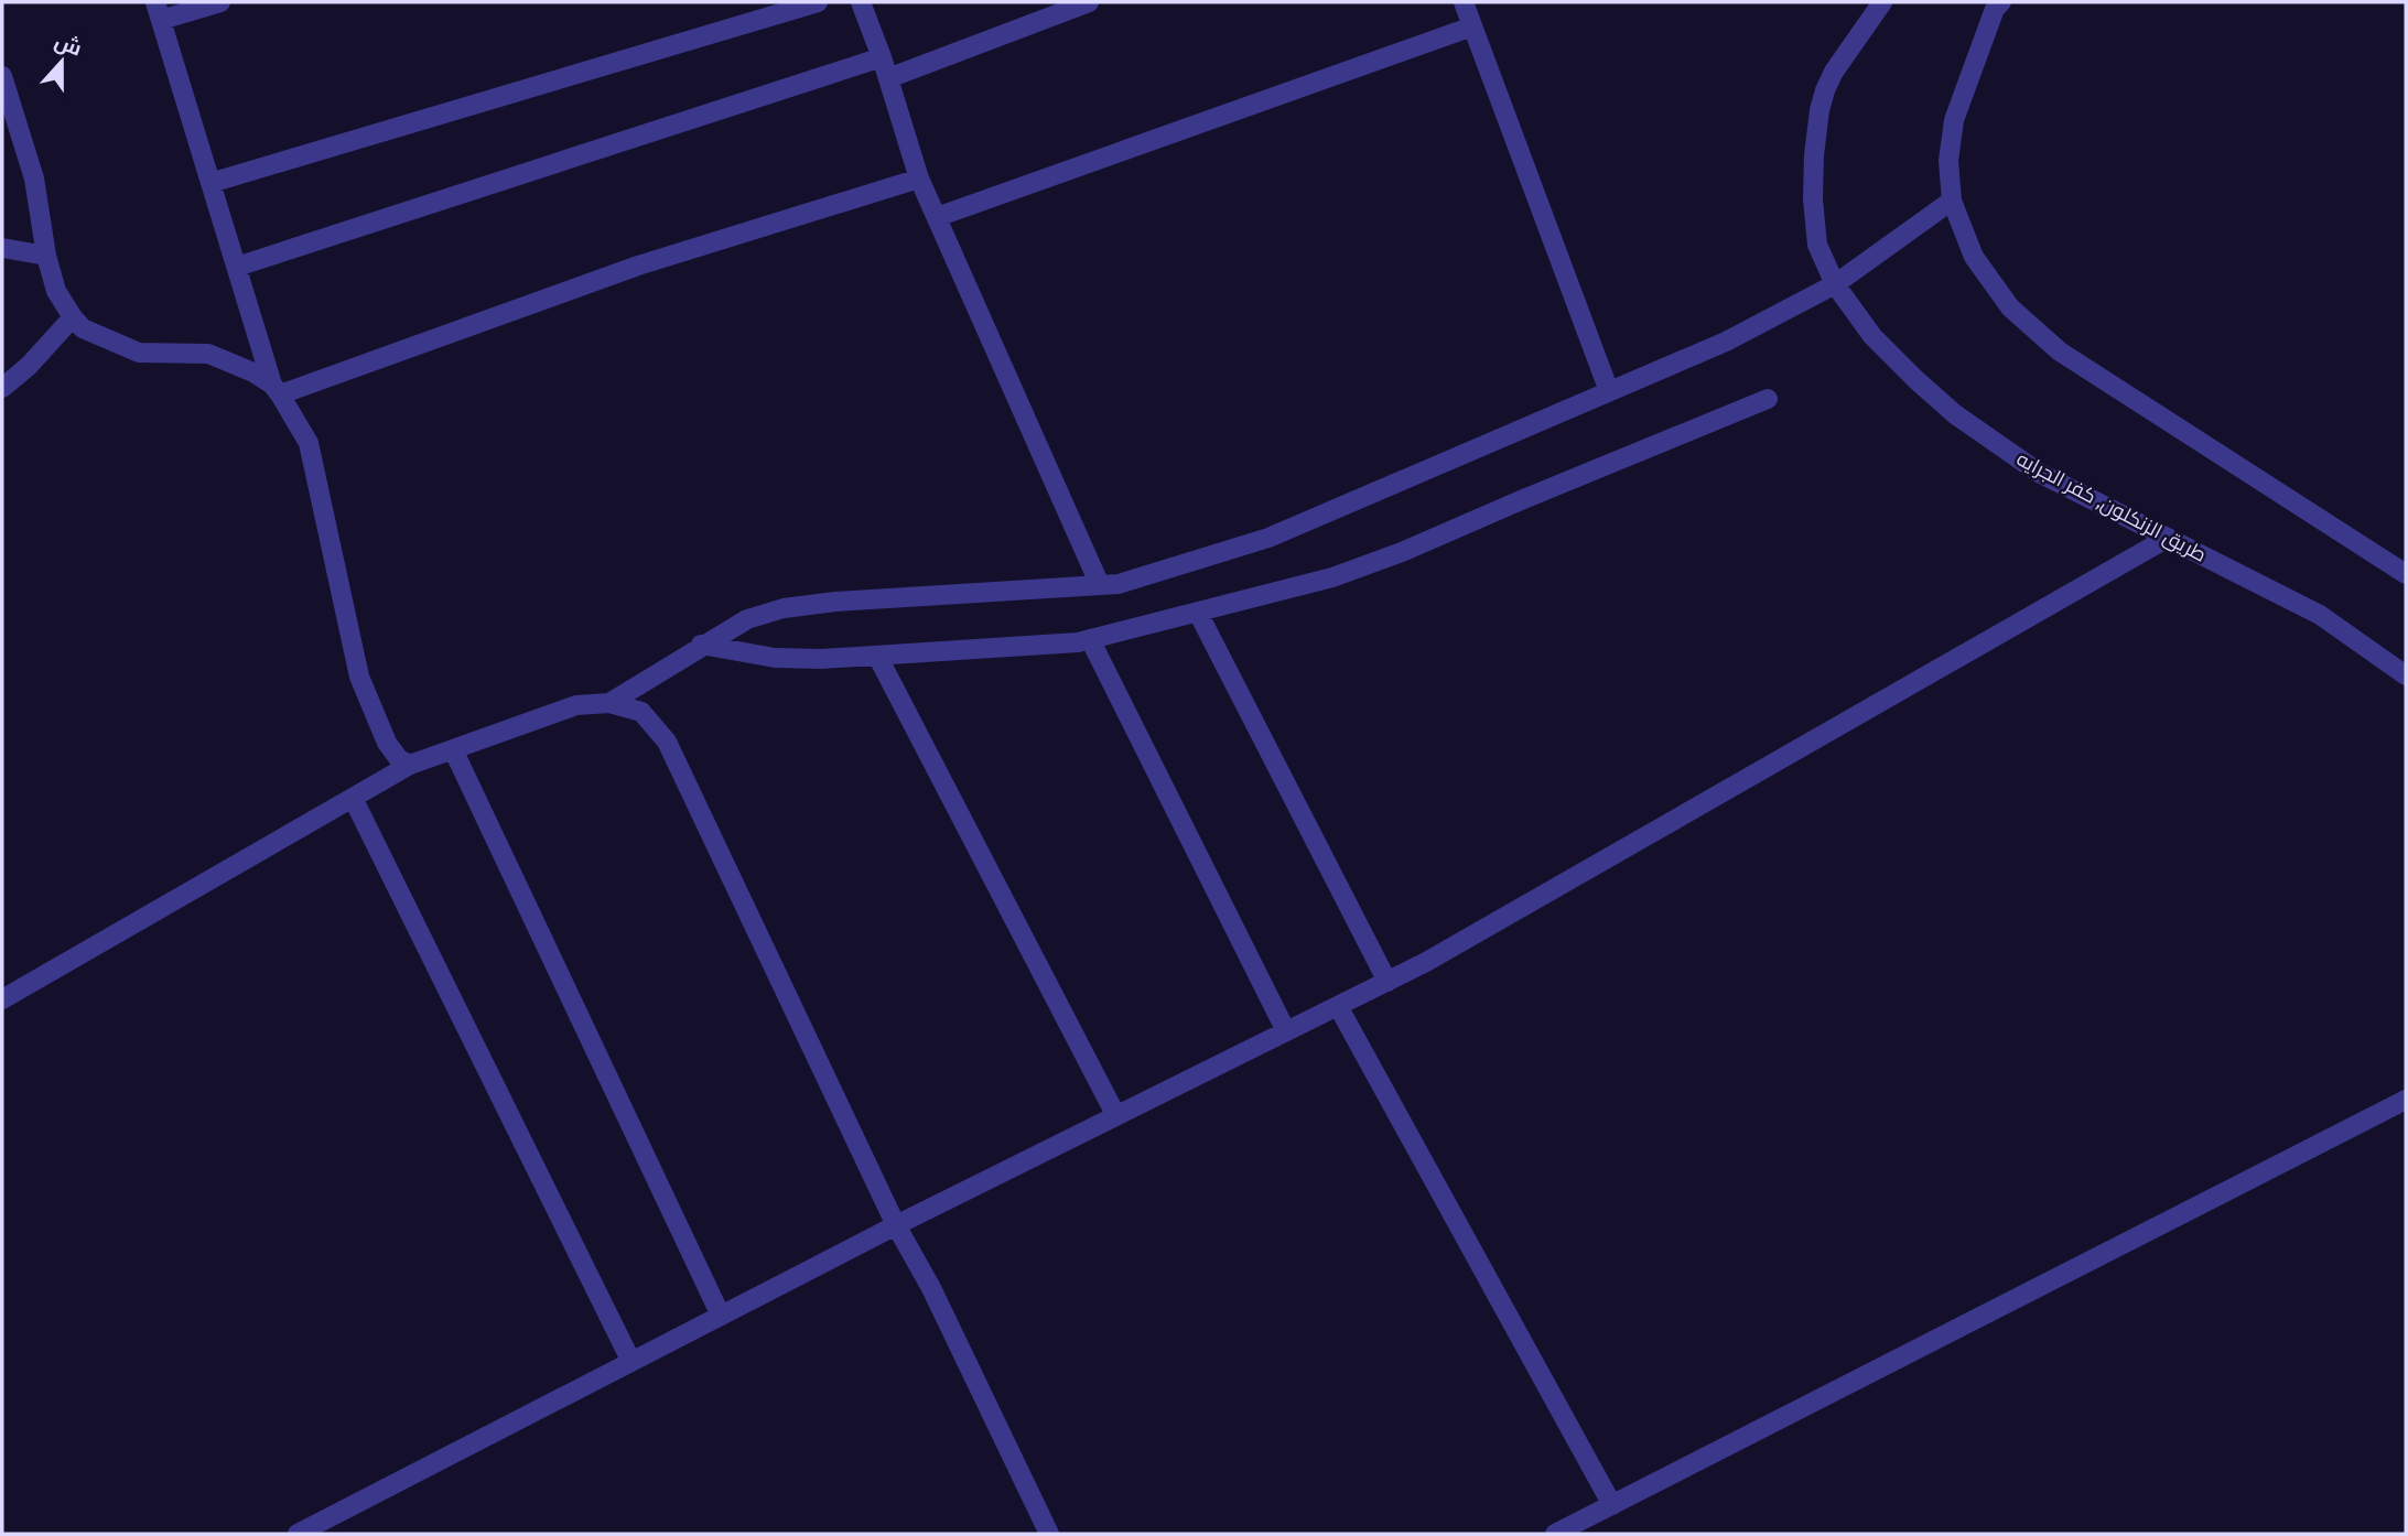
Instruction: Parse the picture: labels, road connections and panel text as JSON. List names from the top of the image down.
{
  "streets": {
    "street": ["طريق الزنكلون, كفر الجرايه"]
  },
  "north": "top"
}
